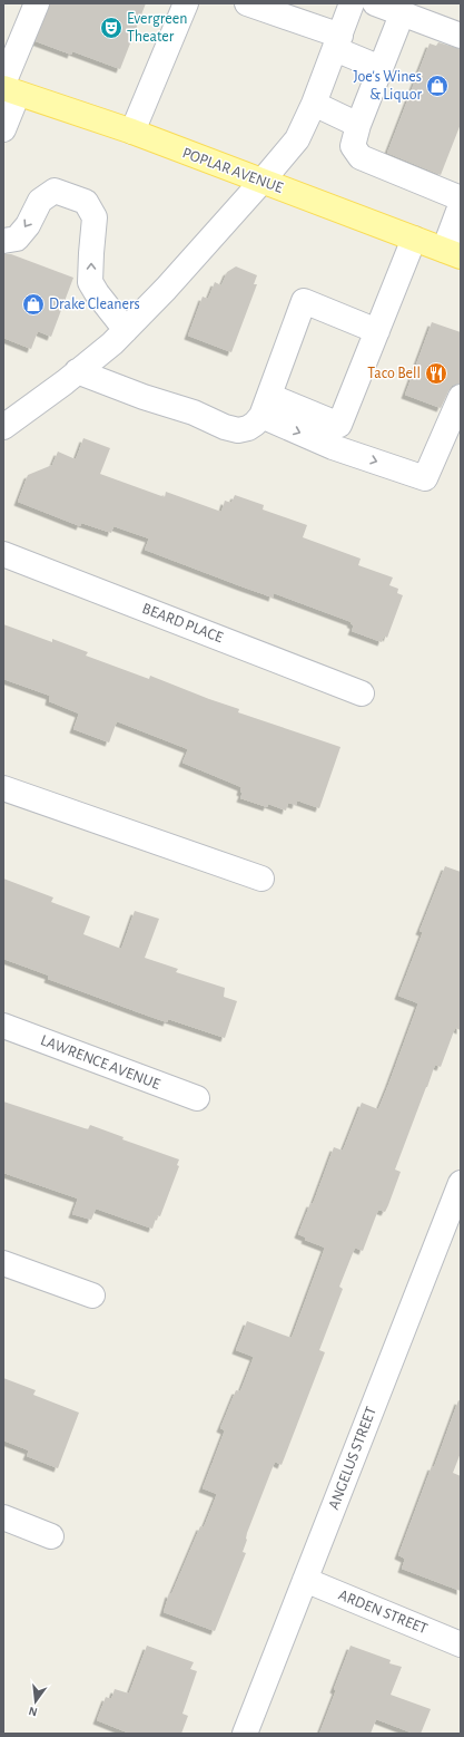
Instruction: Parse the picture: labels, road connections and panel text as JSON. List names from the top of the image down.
{
  "streets": {
    "main road": ["POPLAR AVENUE"],
    "street": [
      "BEARD PLACE",
      "LAWRENCE AVENUE",
      "ANGELUS STREET",
      "ARDEN STREET"
    ]
  },
  "crossings": [
    ["ANGELUS STREET", "ARDEN STREET"]
  ],
  "places": {
    "theatre": ["Evergreen Theater"],
    "shop": ["Joe's Wines & Liquor", "Drake Cleaners"],
    "restaurant": ["Taco Bell"]
  },
  "north": "bottom"
}
